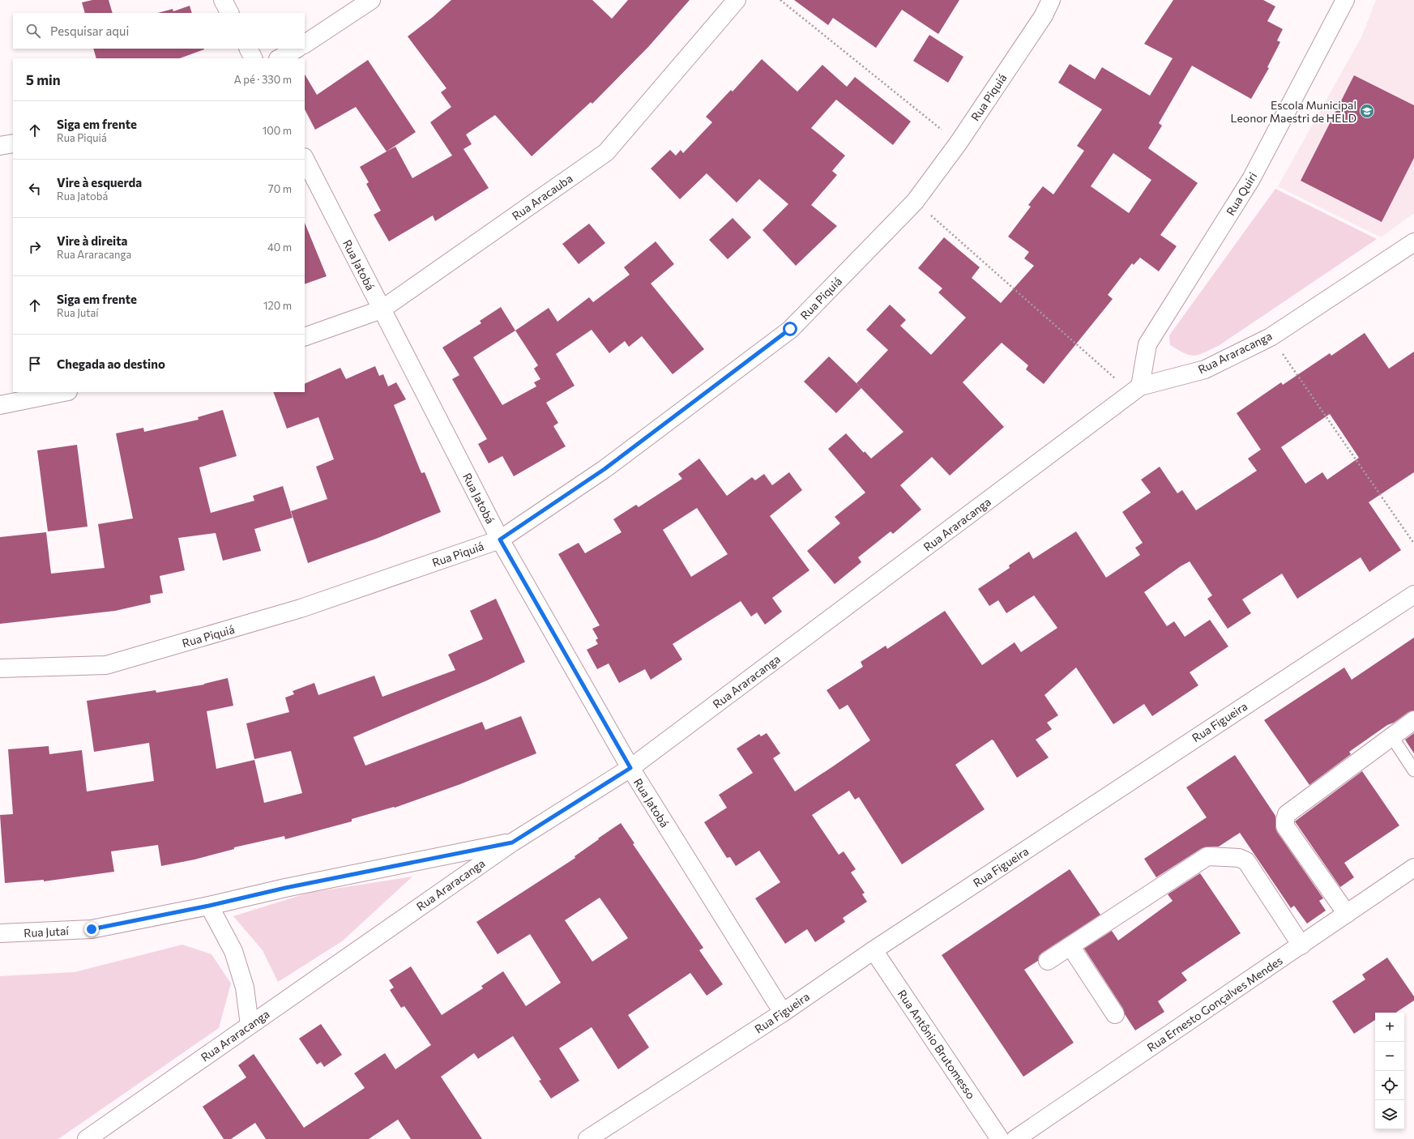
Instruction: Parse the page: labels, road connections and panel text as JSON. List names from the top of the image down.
{
  "streets": {
    "street": [
      "Rua Piquiá",
      "Rua Quiri",
      "Rua Aracauba",
      "Rua Jatobá",
      "Rua Araracanga",
      "Rua Figueira",
      "Rua Jutaí",
      "Rua Ernesto Gonçalves Mendes",
      "Rua Antônio Brutomesso"
    ]
  },
  "crossings": [
    ["Rua Piquiá", "Rua Jatobá"],
    ["Rua Quiri", "Rua Araracanga"],
    ["Rua Aracauba", "Rua Jatobá"],
    ["Rua Jatobá", "Rua Araracanga"],
    ["Rua Jatobá", "Rua Figueira"],
    ["Rua Araracanga", "Rua Jutaí"],
    ["Rua Figueira", "Rua Antônio Brutomesso"]
  ],
  "places": {
    "school or university": ["Escola Municipal Leonor Maestri de HELD"]
  },
  "page": {
    "search": "Pesquisar aqui",
    "heading": ["5 min", "A pé · 330 m"],
    "list": [
      ["Siga em frente", "Rua Piquiá", "100 m"],
      ["Vire à esquerda", "Rua Jatobá", "70 m"],
      ["Vire à direita", "Rua Araracanga", "40 m"],
      ["Siga em frente", "Rua Jutaí", "120 m"],
      "Chegada ao destino"
    ],
    "map_buttons": ["+", "−"]
  }
}
